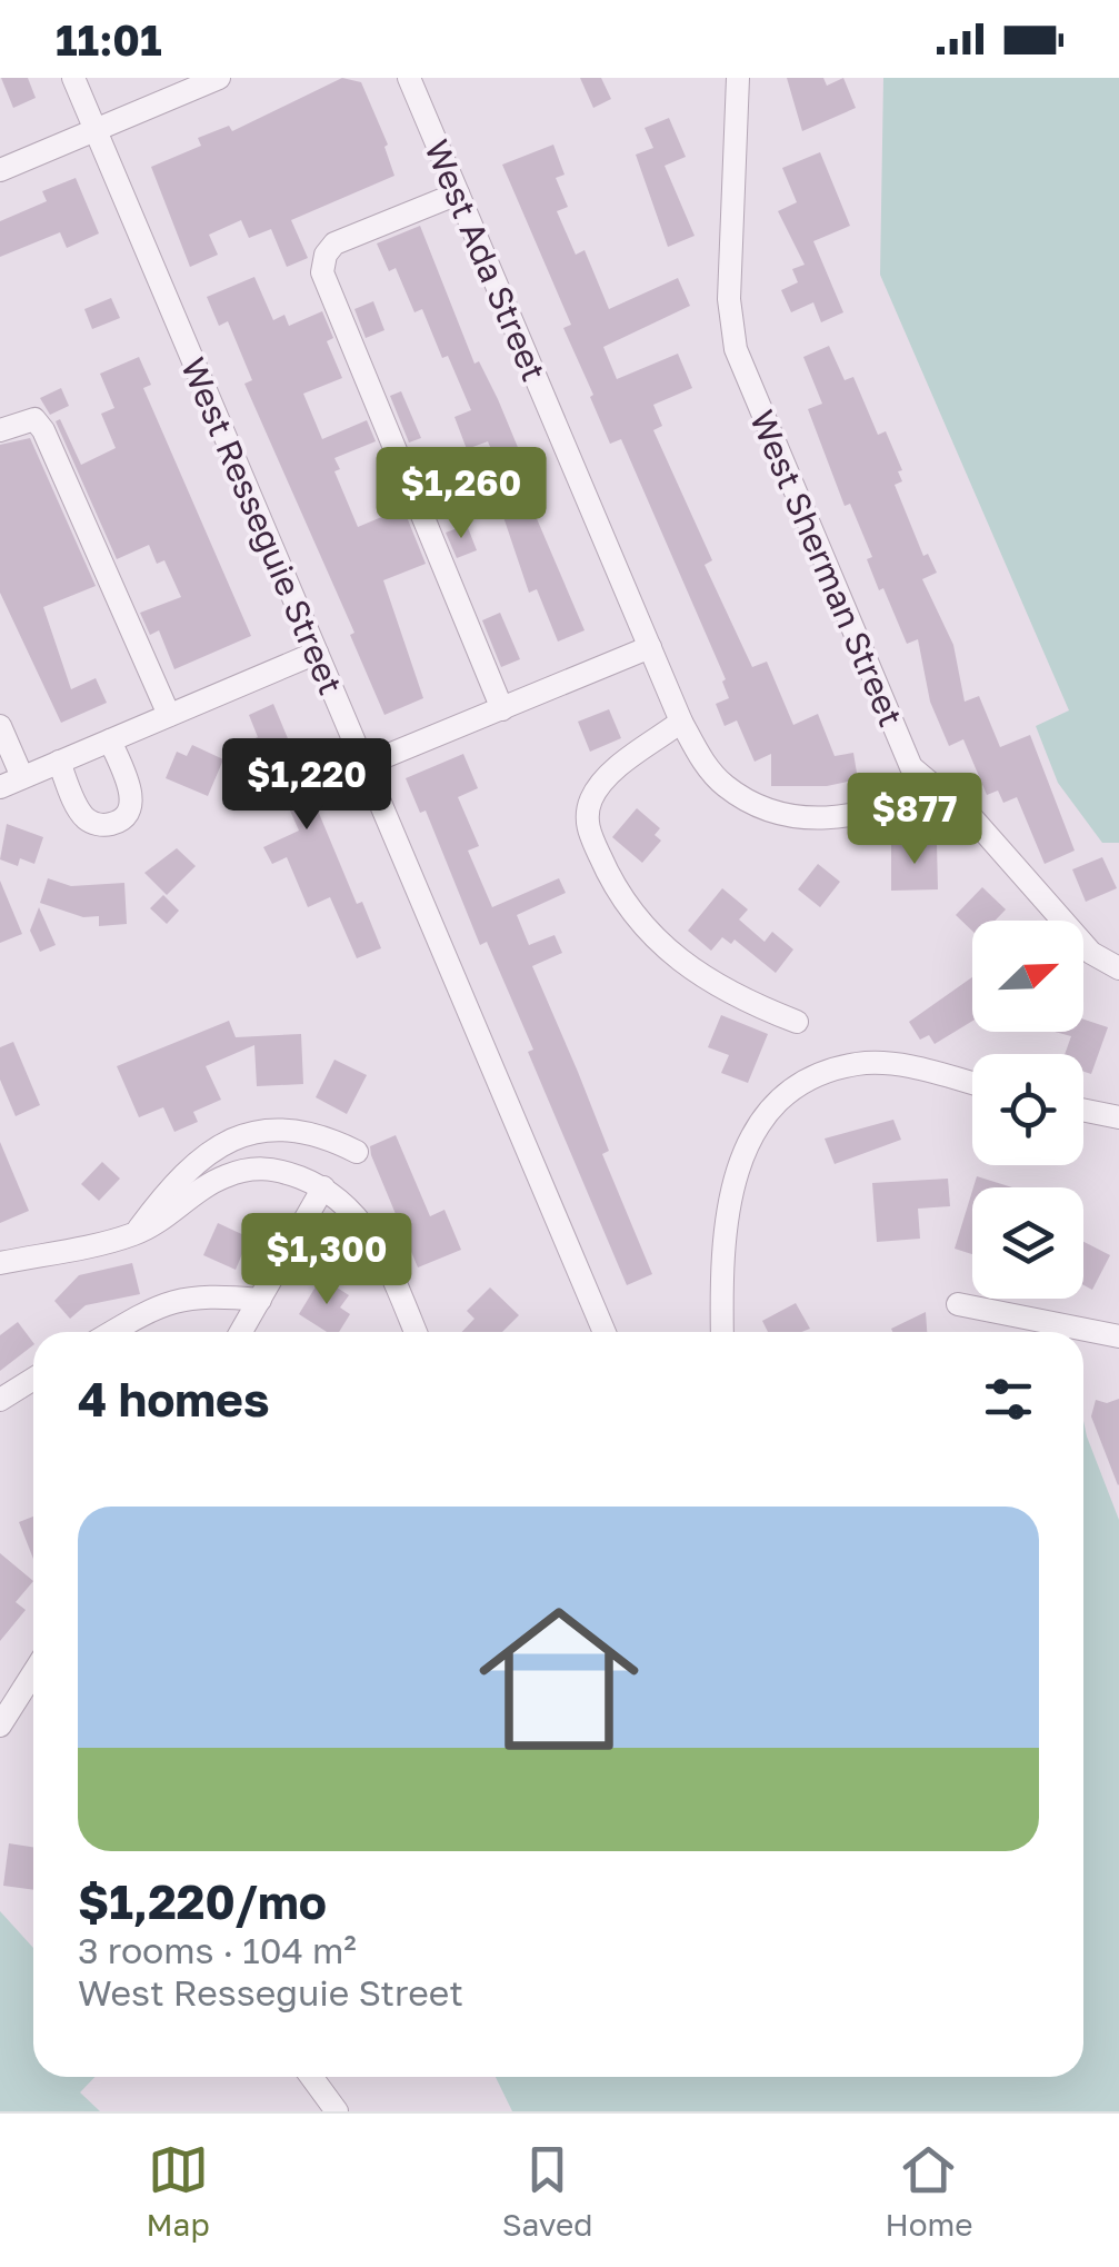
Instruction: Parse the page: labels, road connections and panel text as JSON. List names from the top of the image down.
{
  "streets": {
    "street": ["West Ada Street", "West Resseguie Street", "West Sherman Street"]
  },
  "crossings": [
    ["West Ada Street", "West Sherman Street"]
  ],
  "north": "top right",
  "page": {
    "status": "11:01",
    "price": [
      "$1,260",
      "$1,220",
      "$877",
      "$1,300"
    ],
    "heading": "4 homes",
    "list": [
      {
        "name": "$1,220/mo",
        "note": "3 rooms · 104 m² · West Resseguie Street"
      }
    ],
    "tabs": ["Map", "Saved", "Home"]
  }
}
